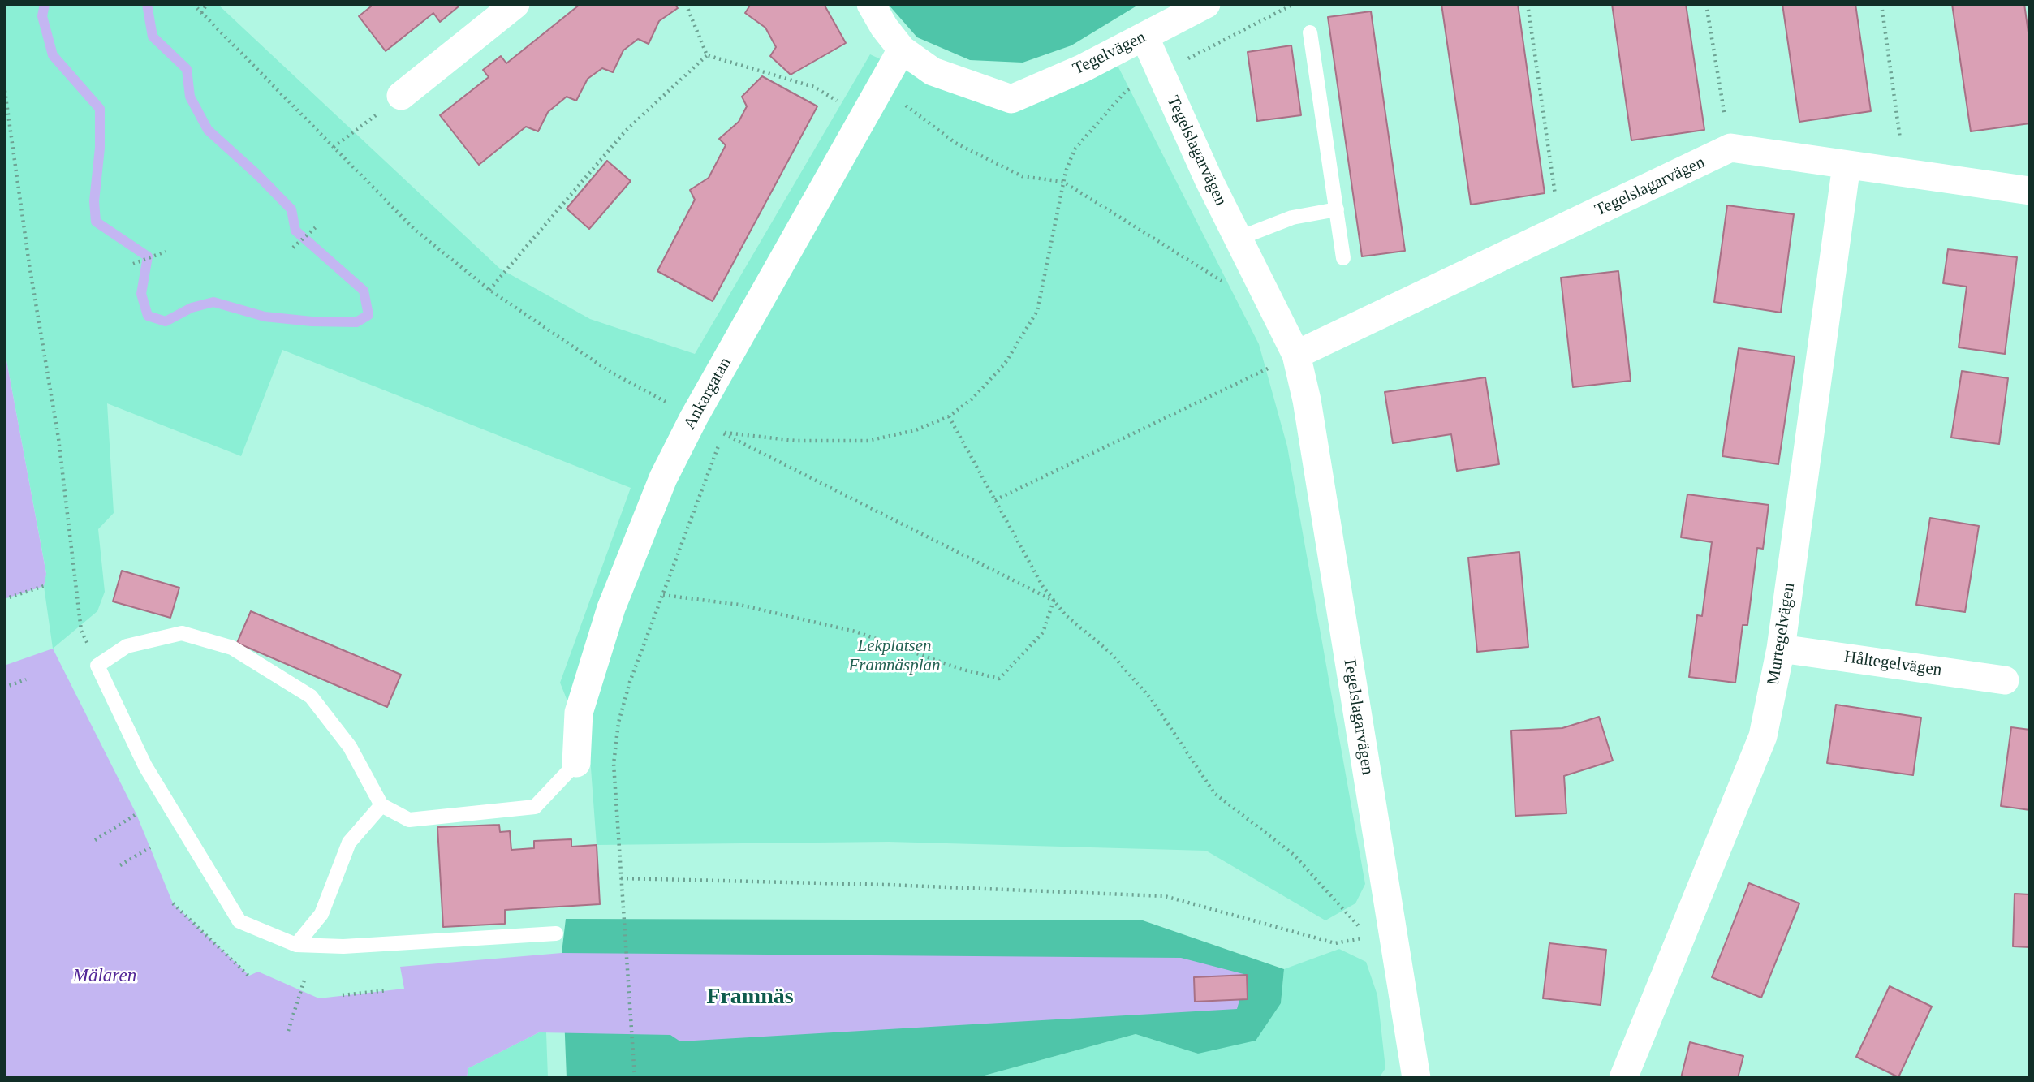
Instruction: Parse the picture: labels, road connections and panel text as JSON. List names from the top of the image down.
{
  "streets": {
    "street": [
      "Tegelvägen",
      "Tegelslagarvägen",
      "Ankargatan",
      "Murtegelvägen",
      "Håltegelvägen"
    ]
  },
  "crossings": [
    ["Tegelvägen", "Tegelslagarvägen"],
    ["Tegelvägen", "Ankargatan"],
    ["Murtegelvägen", "Håltegelvägen"]
  ],
  "districts": ["Framnäs"],
  "water": ["Mälaren"],
  "parks": ["Lekplatsen Framnäsplan"]
}
